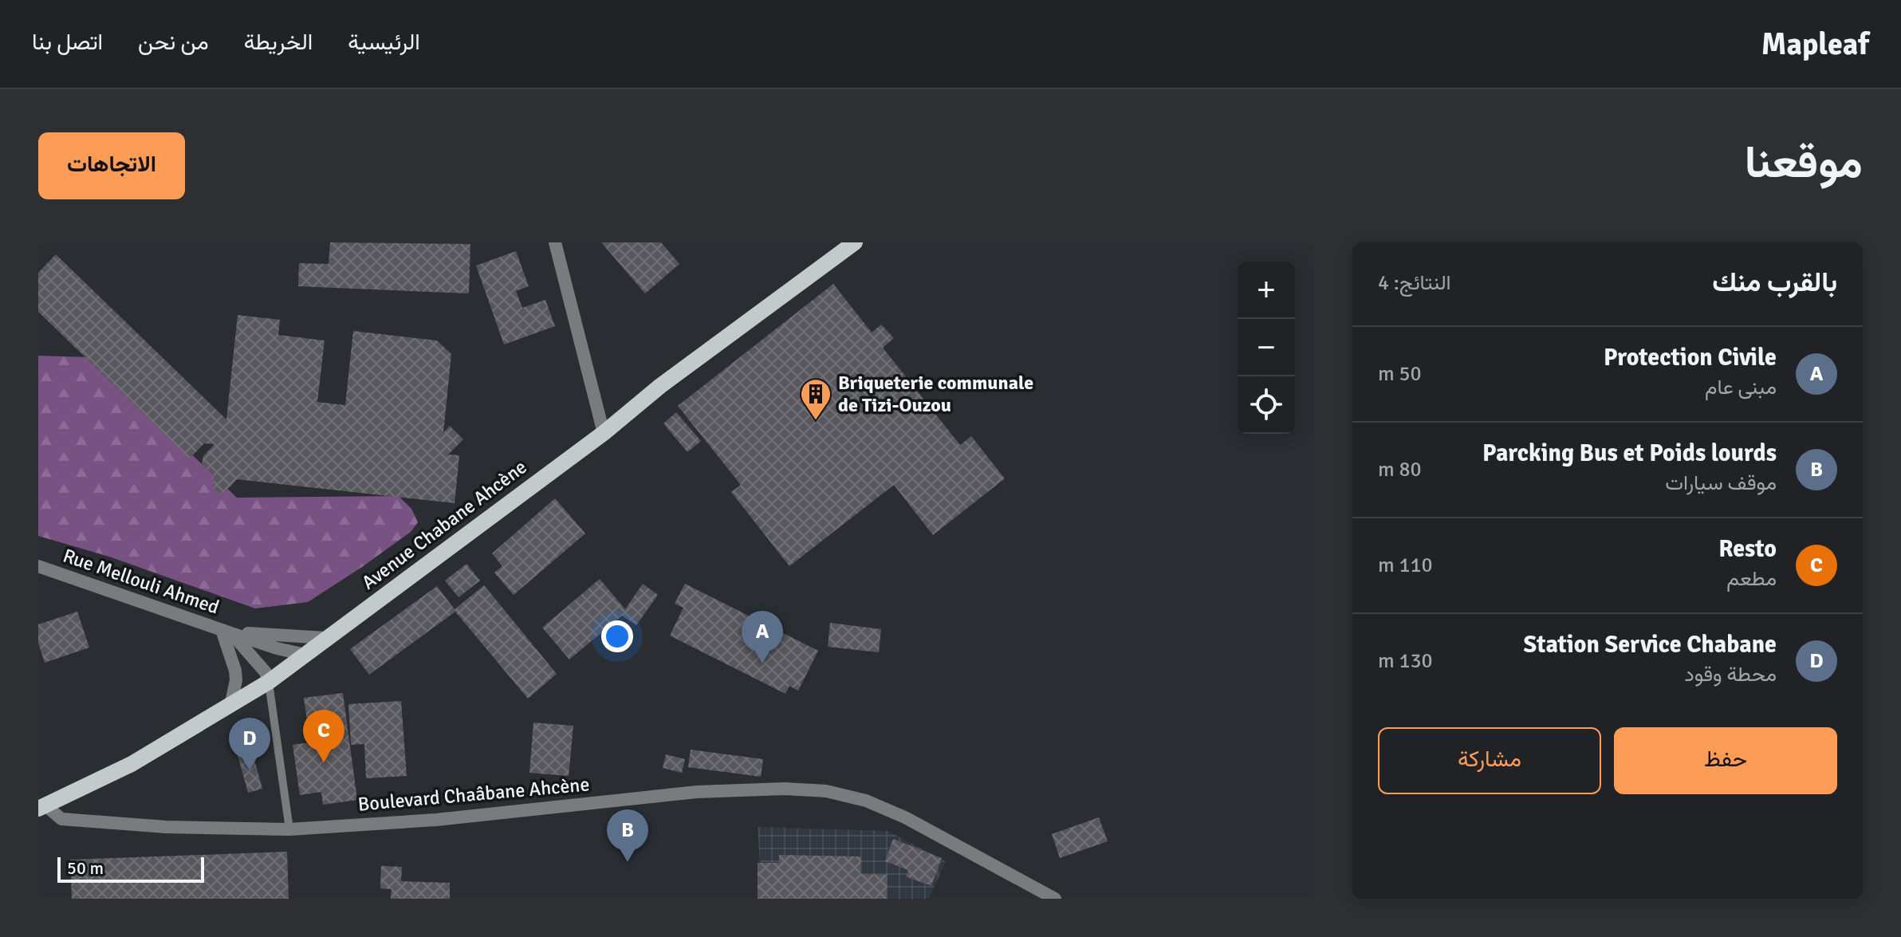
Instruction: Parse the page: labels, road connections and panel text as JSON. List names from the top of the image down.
{
  "streets": {
    "main road": ["Avenue Chabane Ahcène"],
    "street": ["Rue Mellouli Ahmed", "Boulevard Chaâbane Ahcène"]
  },
  "crossings": [
    ["Avenue Chabane Ahcène", "Rue Mellouli Ahmed"],
    ["Avenue Chabane Ahcène", "Boulevard Chaâbane Ahcène"]
  ],
  "places": {
    "building": ["Briqueterie communale de Tizi-Ouzou"]
  },
  "scale_bar": "50 m",
  "page": {
    "header": "Mapleaf",
    "nav": [
      "الرئيسية",
      "الخريطة",
      "من نحن",
      "اتصل بنا"
    ],
    "title": "موقعنا",
    "buttons": [
      "الاتجاهات",
      ["حفظ", "مشاركة"]
    ],
    "heading": ["بالقرب منك", "النتائج: 4"],
    "map_buttons": ["+", "−"],
    "list": [
      {
        "mark": "A",
        "name": "Protection Civile",
        "note": "مبنى عام",
        "value": "50 m"
      },
      {
        "mark": "B",
        "name": "Parcking Bus et Poids lourds",
        "note": "موقف سيارات",
        "value": "80 m"
      },
      {
        "mark": "C",
        "name": "Resto",
        "note": "مطعم",
        "value": "110 m"
      },
      {
        "mark": "D",
        "name": "Station Service Chabane",
        "note": "محطة وقود",
        "value": "130 m"
      }
    ],
    "pins": [
      "A",
      "C",
      "D",
      "B"
    ],
    "scale": "50 m"
  }
}
